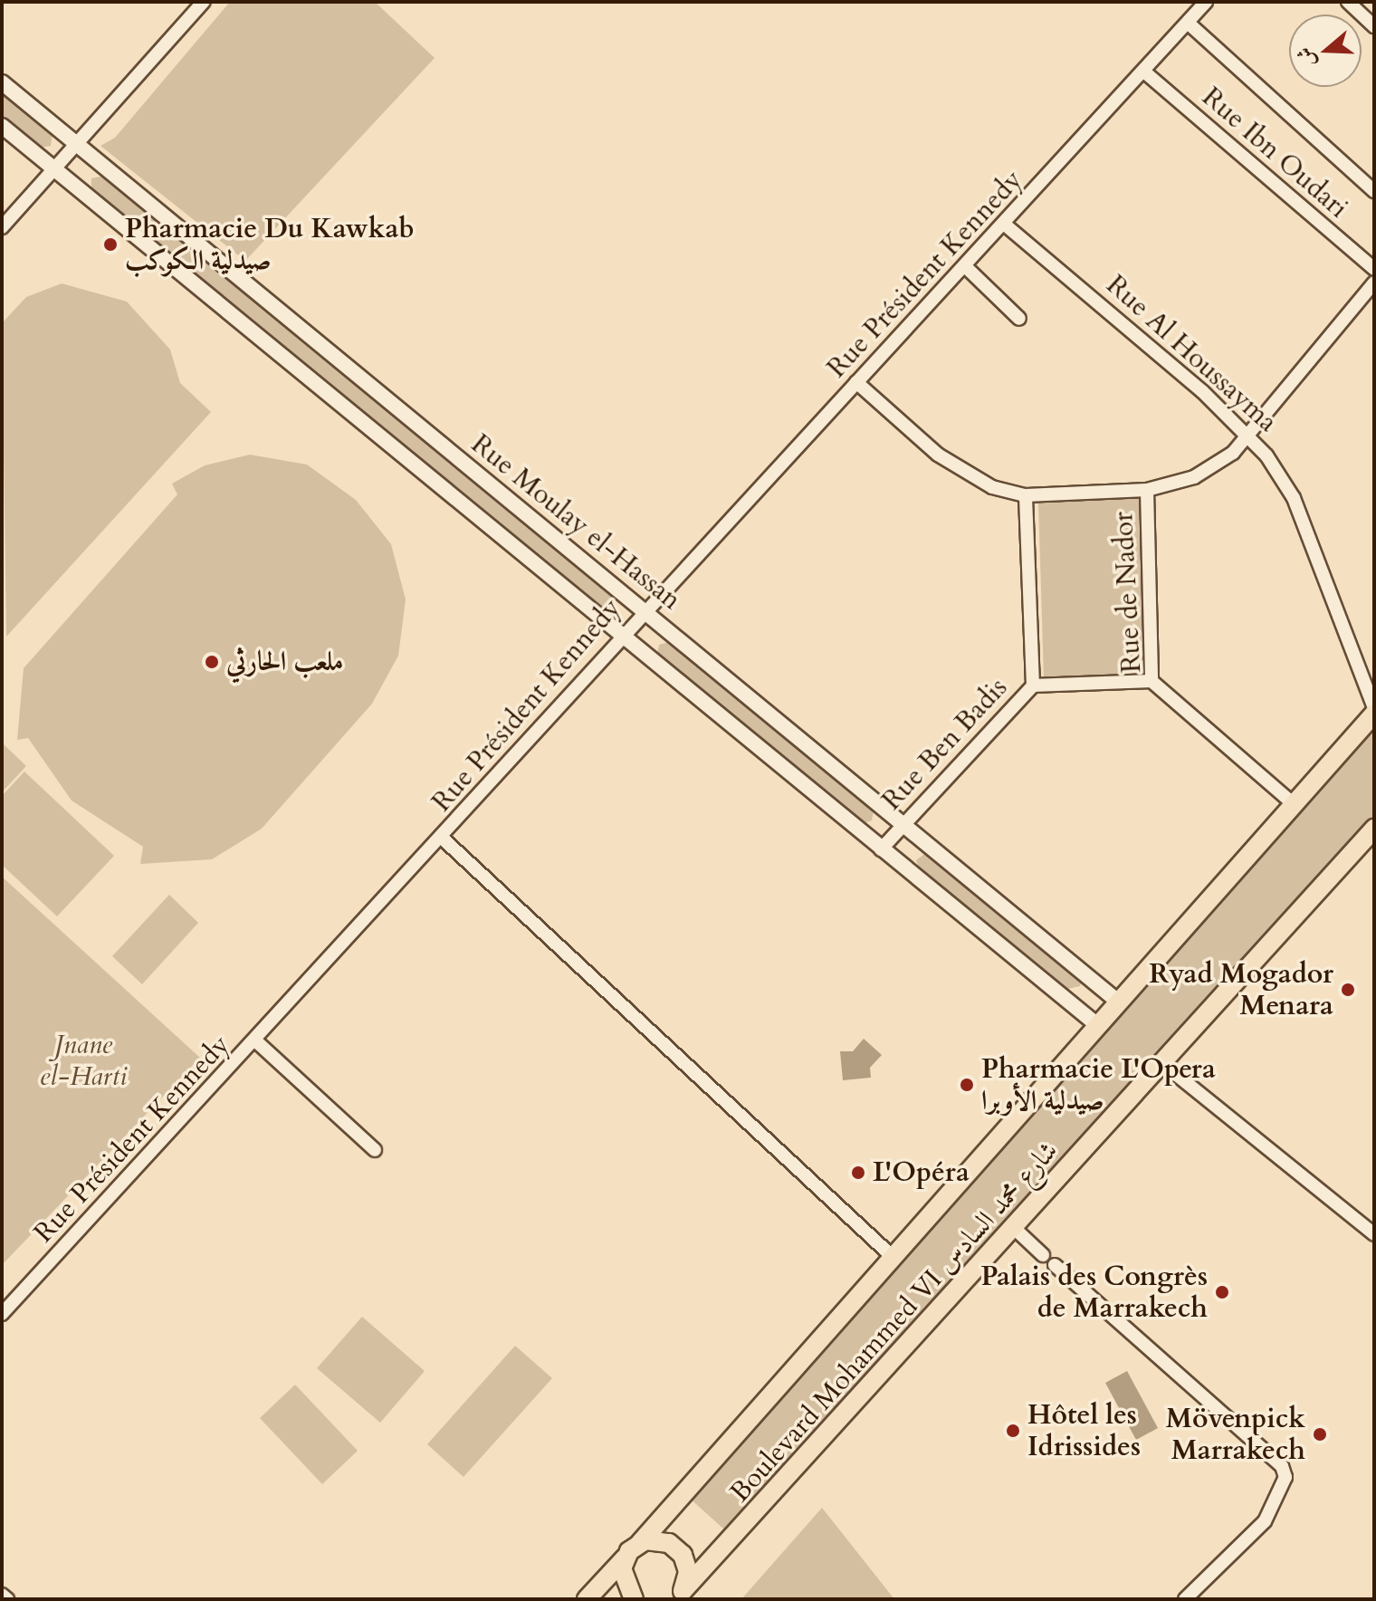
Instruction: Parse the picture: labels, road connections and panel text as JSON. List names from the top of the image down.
{
  "streets": {
    "main road": ["Boulevard Mohammed VI شارع محمد السادس"],
    "street": [
      "Rue Ibn Oudari",
      "Rue Président Kennedy",
      "Rue Al Houssayma",
      "Rue Moulay el-Hassan",
      "Rue de Nador",
      "Rue Ben Badis"
    ]
  },
  "crossings": [
    ["Rue Ibn Oudari", "Rue Président Kennedy"],
    ["Rue Président Kennedy", "Rue Al Houssayma"],
    ["Rue Président Kennedy", "Rue Moulay el-Hassan"],
    ["Rue Moulay el-Hassan", "Rue Ben Badis"],
    ["Rue Moulay el-Hassan", "Boulevard Mohammed VI شارع محمد السادس"],
    ["Rue de Nador", "Boulevard Mohammed VI شارع محمد السادس"]
  ],
  "parks": ["Jnane el-Harti"],
  "places": [
    "Pharmacie Du Kawkab صيدلية الكوكب",
    "ملعب الحارثي",
    "Ryad Mogador Menara",
    "Pharmacie L'Opera صيدلية الأوبرا",
    "L'Opéra",
    "Palais des Congrès de Marrakech",
    "Hôtel les Idrissides",
    "Mövenpick Marrakech"
  ],
  "north": "left"
}
